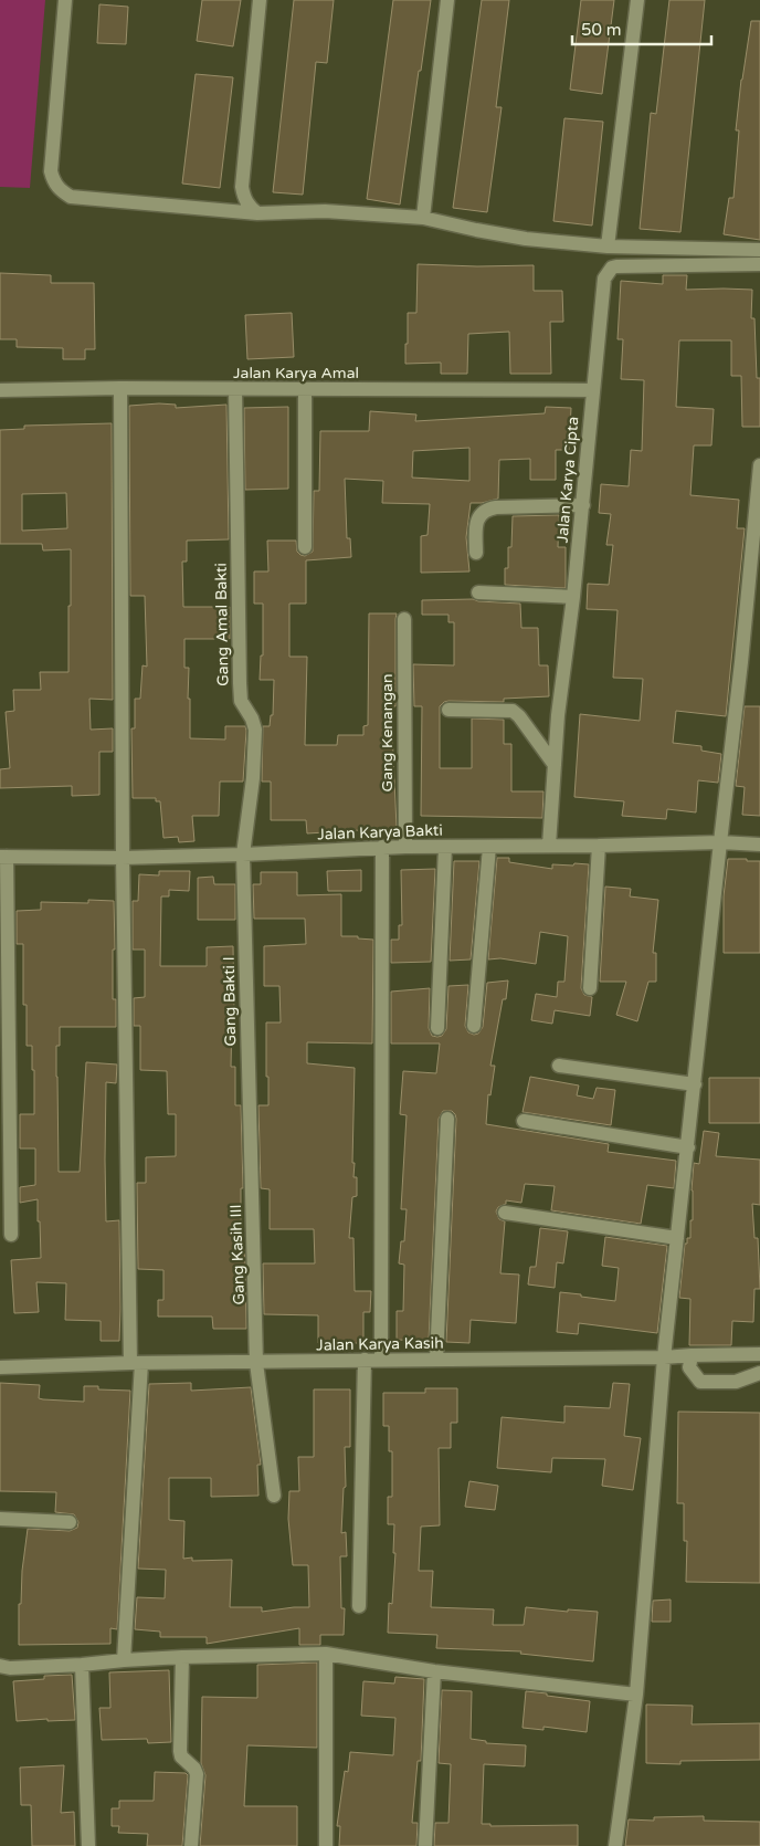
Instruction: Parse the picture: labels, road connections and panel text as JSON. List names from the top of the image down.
{
  "streets": {
    "street": [
      "Jalan Karya Amal",
      "Jalan Karya Cipta",
      "Gang Amal Bakti",
      "Gang Kenangan",
      "Jalan Karya Bakti",
      "Gang Bakti I",
      "Gang Kasih III",
      "Jalan Karya Kasih"
    ]
  },
  "crossings": [
    ["Jalan Karya Amal", "Jalan Karya Cipta"],
    ["Jalan Karya Amal", "Gang Amal Bakti"],
    ["Jalan Karya Cipta", "Jalan Karya Bakti"],
    ["Gang Amal Bakti", "Jalan Karya Bakti"],
    ["Gang Amal Bakti", "Gang Bakti I"],
    ["Gang Kenangan", "Jalan Karya Bakti"],
    ["Jalan Karya Bakti", "Gang Bakti I"],
    ["Gang Bakti I", "Gang Kasih III"],
    ["Gang Kasih III", "Jalan Karya Kasih"]
  ],
  "scale_bar": "50 m"
}
